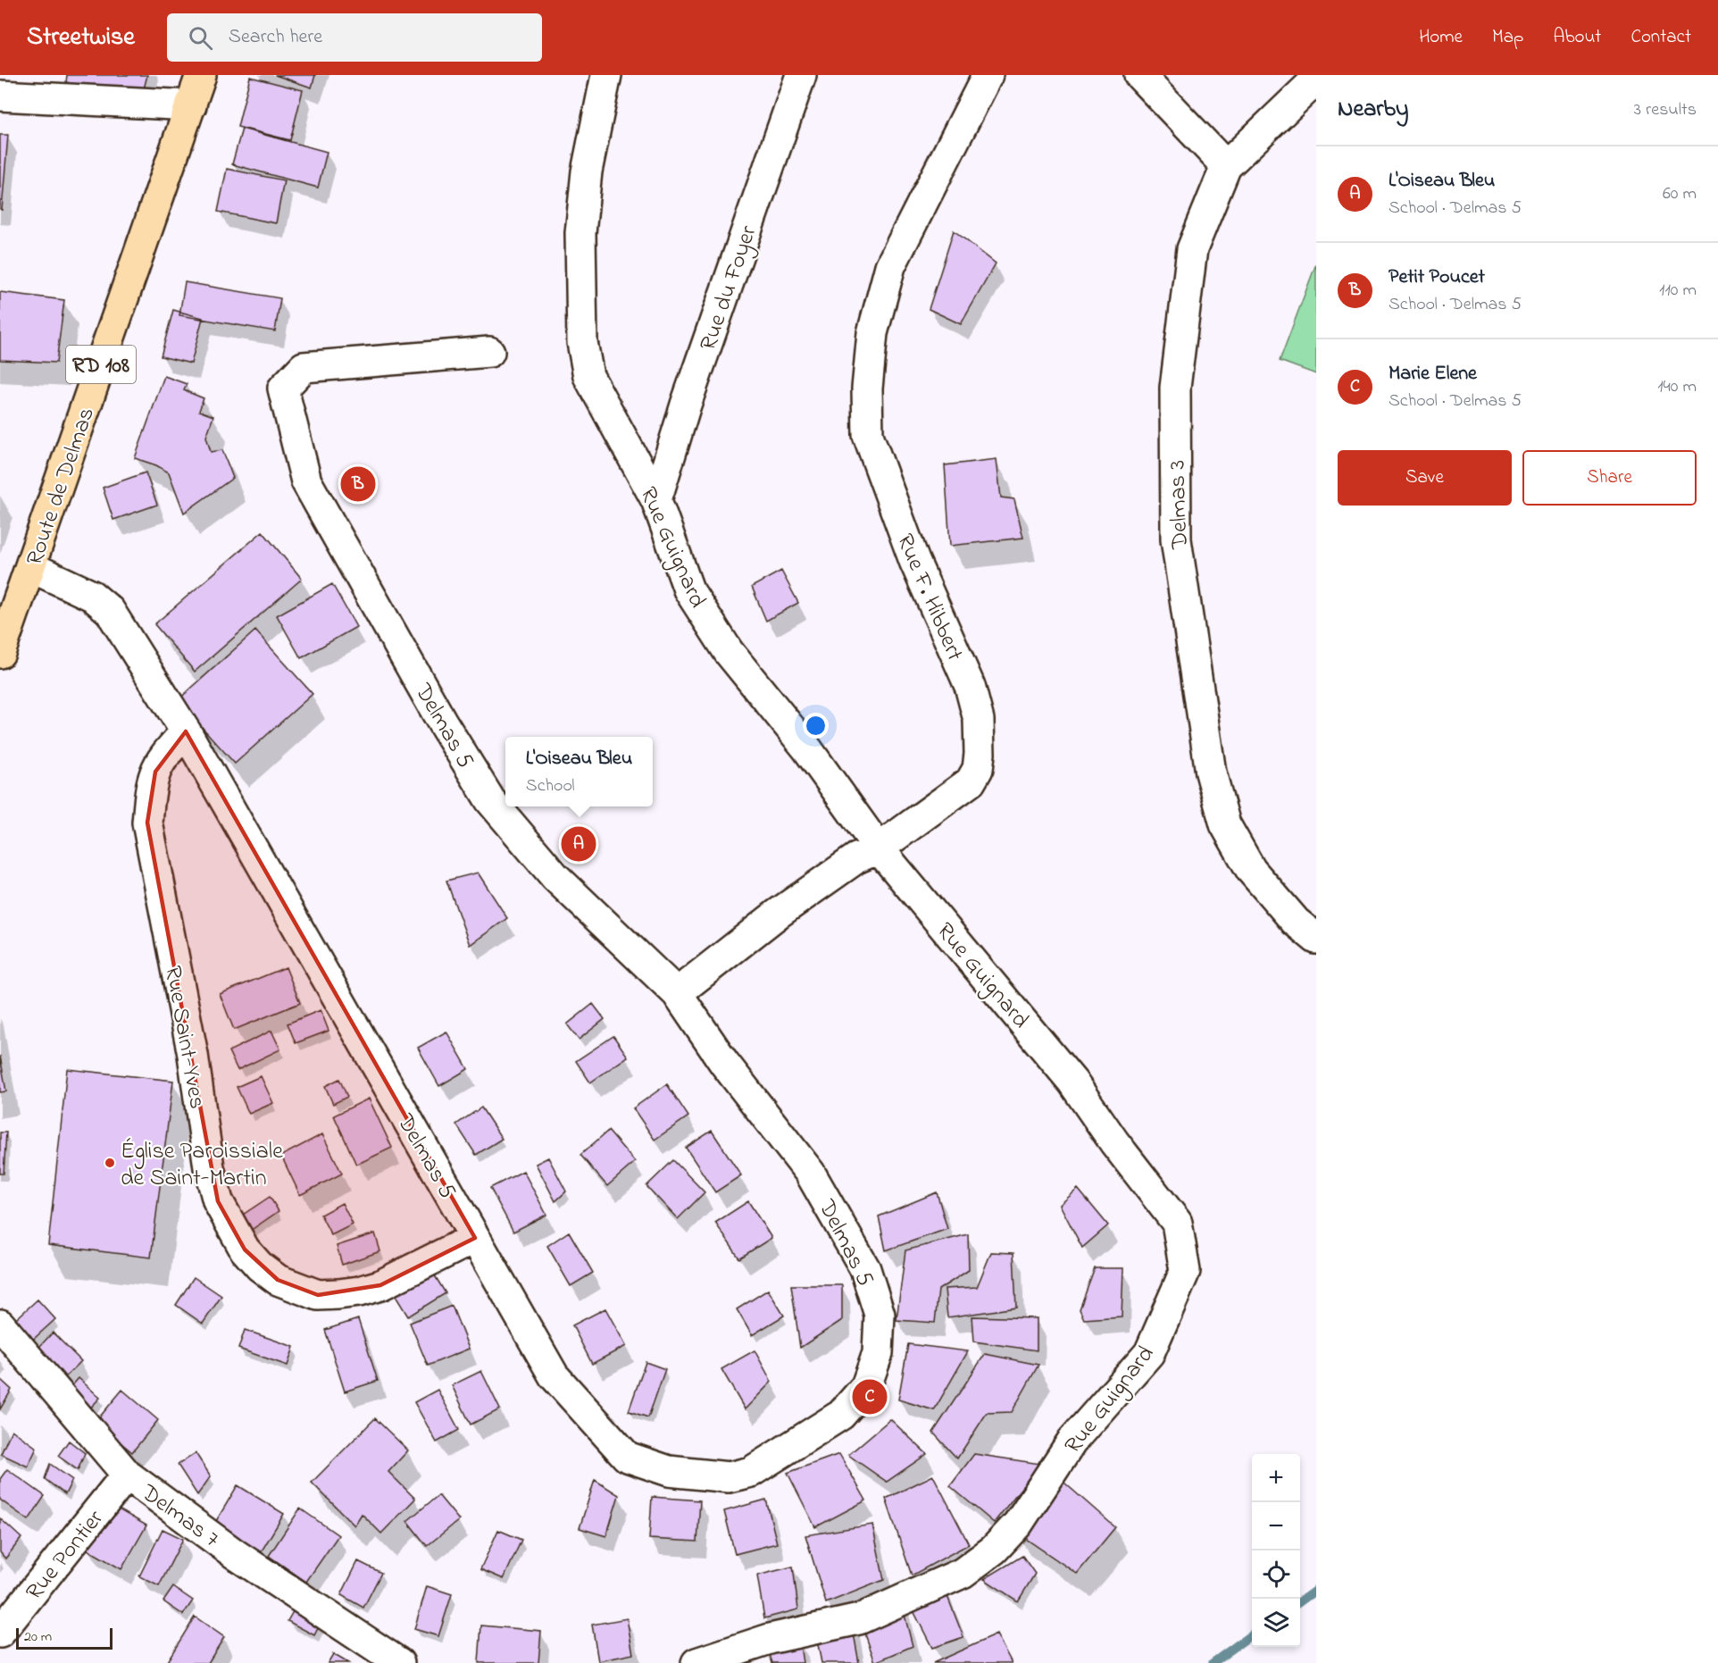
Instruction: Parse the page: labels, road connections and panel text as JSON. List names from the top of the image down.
{
  "streets": {
    "main road": ["RD 108", "Route de Delmas"],
    "street": [
      "Rue du Foyer",
      "Delmas 3",
      "Rue Guignard",
      "Rue F. Hibbert",
      "Delmas 5",
      "Rue Saint-Yves",
      "Delmas 7",
      "Rue Pontier"
    ]
  },
  "crossings": [
    ["Rue du Foyer", "Rue Guignard"],
    ["Route de Delmas", "Delmas 5"],
    ["Rue Guignard", "Rue F. Hibbert"],
    ["Rue F. Hibbert", "Delmas 5"],
    ["Delmas 5", "Rue Saint-Yves"],
    ["Delmas 7", "Rue Pontier"]
  ],
  "places": ["Église Paroissiale de Saint-Martin"],
  "scale_bar": "20 m",
  "page": {
    "header": "Streetwise",
    "search": "Search here",
    "nav": [
      "Home",
      "Map",
      "About",
      "Contact"
    ],
    "heading": ["Nearby", "3 results"],
    "list": [
      {
        "mark": "A",
        "name": "L'Oiseau Bleu",
        "note": "School · Delmas 5",
        "value": "60 m"
      },
      {
        "mark": "B",
        "name": "Petit Poucet",
        "note": "School · Delmas 5",
        "value": "110 m"
      },
      {
        "mark": "C",
        "name": "Marie Elene",
        "note": "School · Delmas 5",
        "value": "140 m"
      }
    ],
    "buttons": ["Save", "Share"],
    "pins": ["B", "A", "C"],
    "popup": ["L'Oiseau Bleu", "School"],
    "map_buttons": ["+", "−"],
    "scale": "20 m"
  }
}
